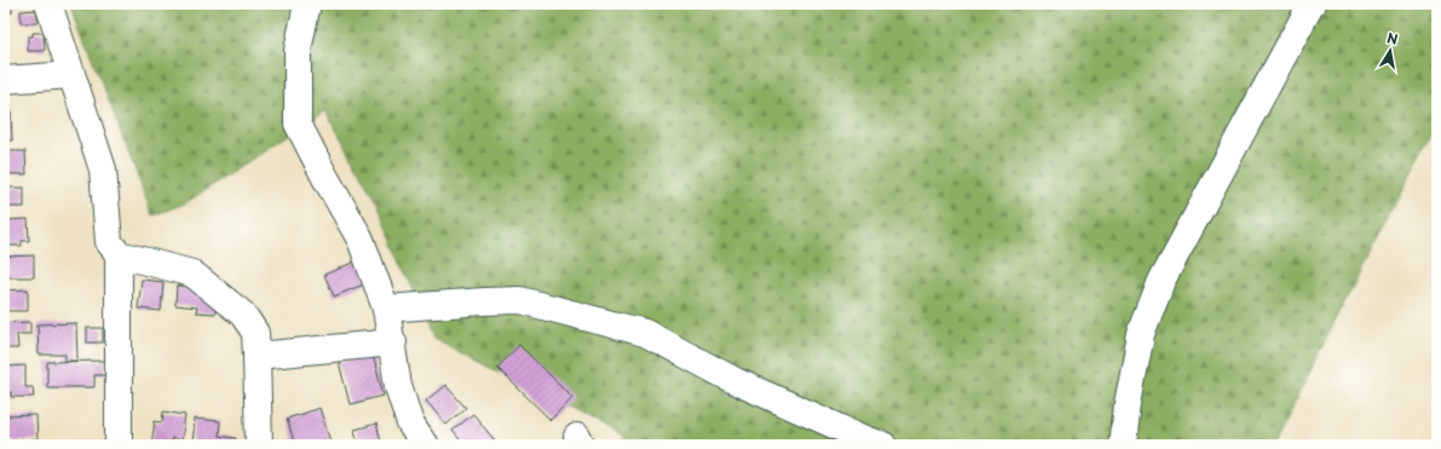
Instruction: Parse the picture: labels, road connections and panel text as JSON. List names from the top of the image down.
{
  "north": "top"
}
